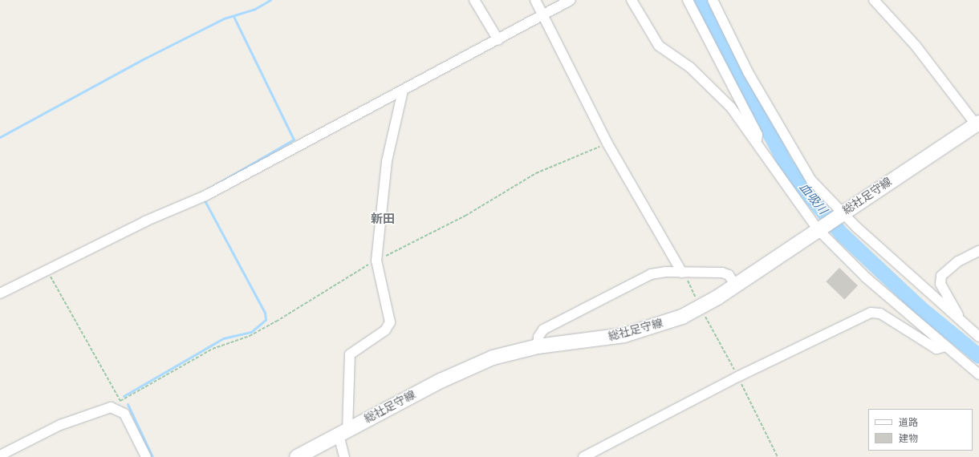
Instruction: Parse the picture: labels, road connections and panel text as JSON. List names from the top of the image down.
{
  "streets": {
    "main road": ["総社足守線"]
  },
  "districts": ["新田"],
  "water": ["血吸川"],
  "legend": ["道路", "建物"]
}
